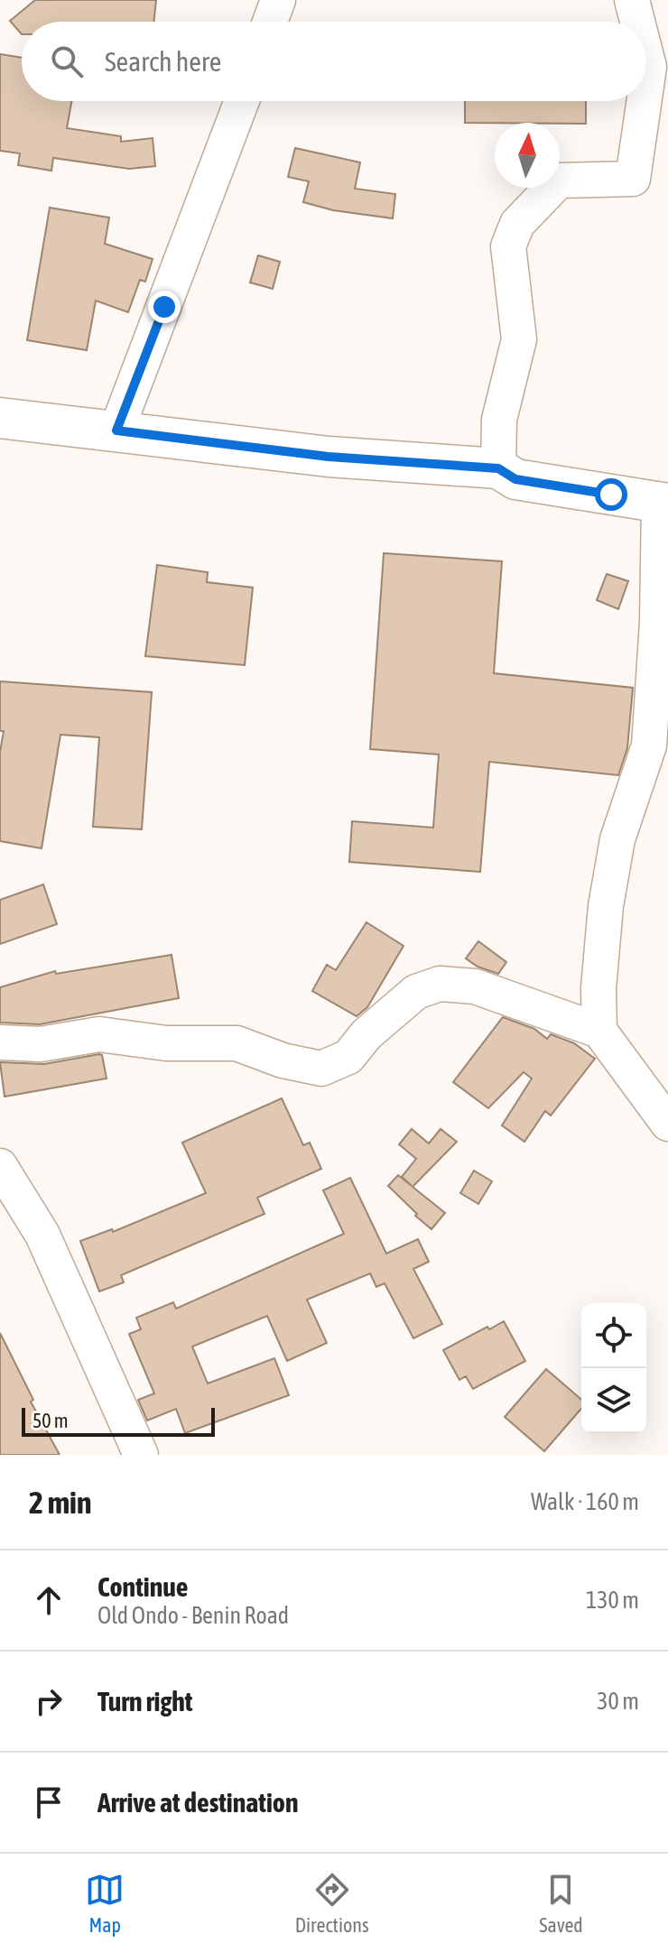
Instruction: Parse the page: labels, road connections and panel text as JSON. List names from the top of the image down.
{
  "scale_bar": "50 m",
  "north": "top",
  "page": {
    "search": "Search here",
    "scale": "50 m",
    "heading": ["2 min", "Walk · 160 m"],
    "list": [
      ["Continue", "Old Ondo - Benin Road", "130 m"],
      ["Turn right", "30 m"],
      "Arrive at destination"
    ],
    "nav": ["Map", "Directions", "Saved"]
  }
}
